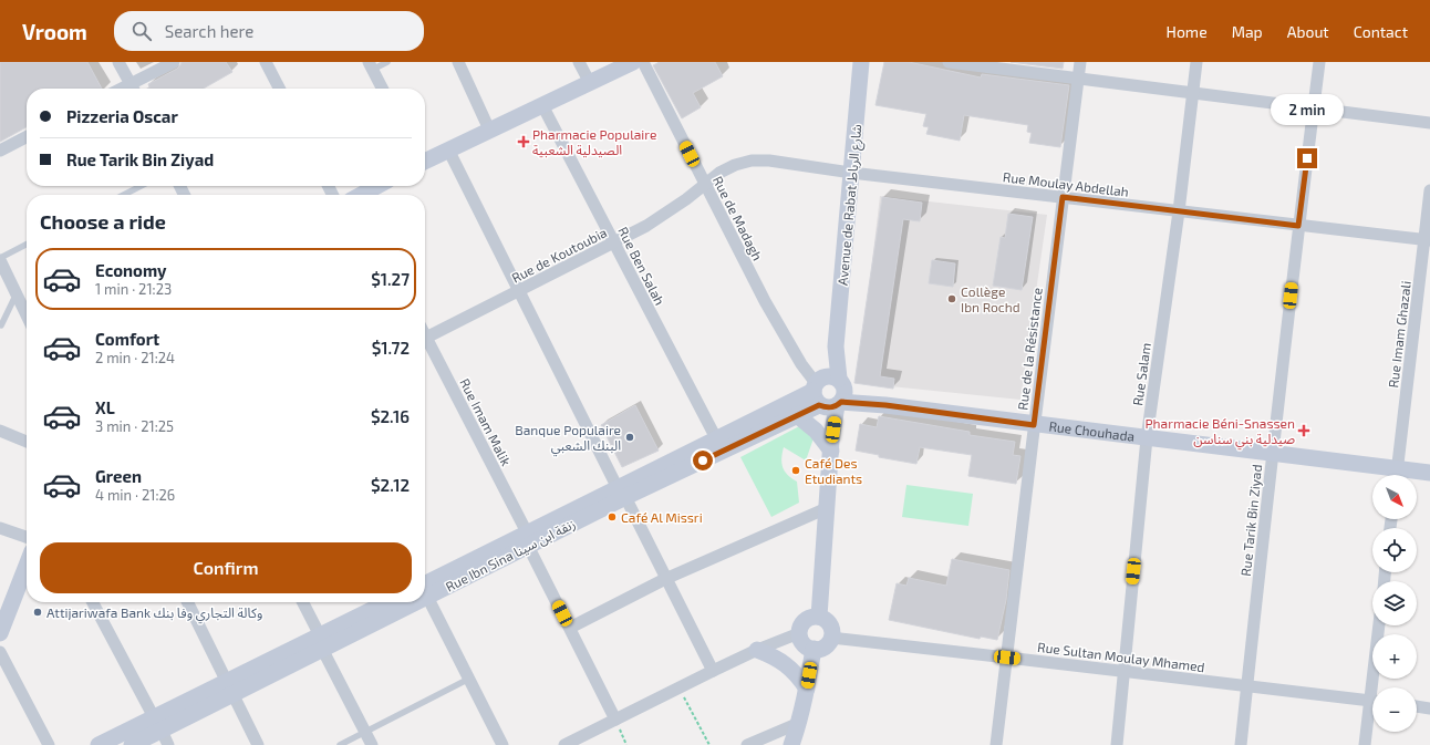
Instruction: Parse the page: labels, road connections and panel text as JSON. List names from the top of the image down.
{
  "streets": {
    "street": [
      "Rue Moulay Abdellah",
      "Avenue de Rabat شارع الرباط",
      "Rue de Madagh",
      "Rue de Koutoubia",
      "Rue Ben Salah",
      "Rue Imam Ghazali",
      "Rue de la Résistance",
      "Rue Salam",
      "Rue Imam Malik",
      "Rue Chouhada",
      "Rue Tarik Bin Ziyad",
      "Rue Ibn Sina زنقة ابن سينا",
      "Rue Sultan Moulay Mhamed"
    ]
  },
  "crossings": [
    ["Rue Moulay Abdellah", "Avenue de Rabat شارع الرباط"],
    ["Rue Moulay Abdellah", "Rue de Madagh"],
    ["Rue Moulay Abdellah", "Rue de Koutoubia"],
    ["Rue Moulay Abdellah", "Rue Imam Ghazali"],
    ["Rue Moulay Abdellah", "Rue de la Résistance"],
    ["Rue Moulay Abdellah", "Rue Salam"],
    ["Rue Moulay Abdellah", "Rue Tarik Bin Ziyad"],
    ["Avenue de Rabat شارع الرباط", "Rue de Madagh"],
    ["Avenue de Rabat شارع الرباط", "Rue Chouhada"],
    ["Avenue de Rabat شارع الرباط", "Rue Ibn Sina زنقة ابن سينا"],
    ["Avenue de Rabat شارع الرباط", "Rue Sultan Moulay Mhamed"],
    ["Rue de Madagh", "Rue de Koutoubia"],
    ["Rue de Madagh", "Rue Chouhada"],
    ["Rue de Madagh", "Rue Ibn Sina زنقة ابن سينا"],
    ["Rue de Koutoubia", "Rue Ben Salah"],
    ["Rue Ben Salah", "Rue Ibn Sina زنقة ابن سينا"],
    ["Rue de la Résistance", "Rue Chouhada"],
    ["Rue de la Résistance", "Rue Sultan Moulay Mhamed"],
    ["Rue Salam", "Rue Chouhada"],
    ["Rue Salam", "Rue Sultan Moulay Mhamed"],
    ["Rue Imam Malik", "Rue Ibn Sina زنقة ابن سينا"],
    ["Rue Chouhada", "Rue Tarik Bin Ziyad"],
    ["Rue Chouhada", "Rue Ibn Sina زنقة ابن سينا"],
    ["Rue Tarik Bin Ziyad", "Rue Sultan Moulay Mhamed"]
  ],
  "places": {
    "health": ["Pharmacie Populaire الصيدلية الشعبية", "Pharmacie Béni-Snassen صيدلية بني سناسن"],
    "other": [
      "Collège Ibn Rochd",
      "Banque Populaire البنك الشعبي",
      "Café Des Etudiants",
      "Café Al Missri",
      "Attijariwafa Bank وكالة التجاري وفا بنك"
    ]
  },
  "north": "bottom right",
  "page": {
    "header": "Vroom",
    "search": "Search here",
    "nav": [
      "Home",
      "Map",
      "About",
      "Contact"
    ],
    "banner": ["Pizzeria Oscar", "Rue Tarik Bin Ziyad"],
    "bubble": "2 min",
    "heading": "Choose a ride",
    "list": [
      {
        "name": "Economy",
        "note": "1 min · 21:23",
        "value": "$1.27"
      },
      {
        "name": "Comfort",
        "note": "2 min · 21:24",
        "value": "$1.72"
      },
      {
        "name": "XL",
        "note": "3 min · 21:25",
        "value": "$2.16"
      },
      {
        "name": "Green",
        "note": "4 min · 21:26",
        "value": "$2.12"
      }
    ],
    "map_buttons": ["+", "−"],
    "buttons": "Confirm"
  }
}
